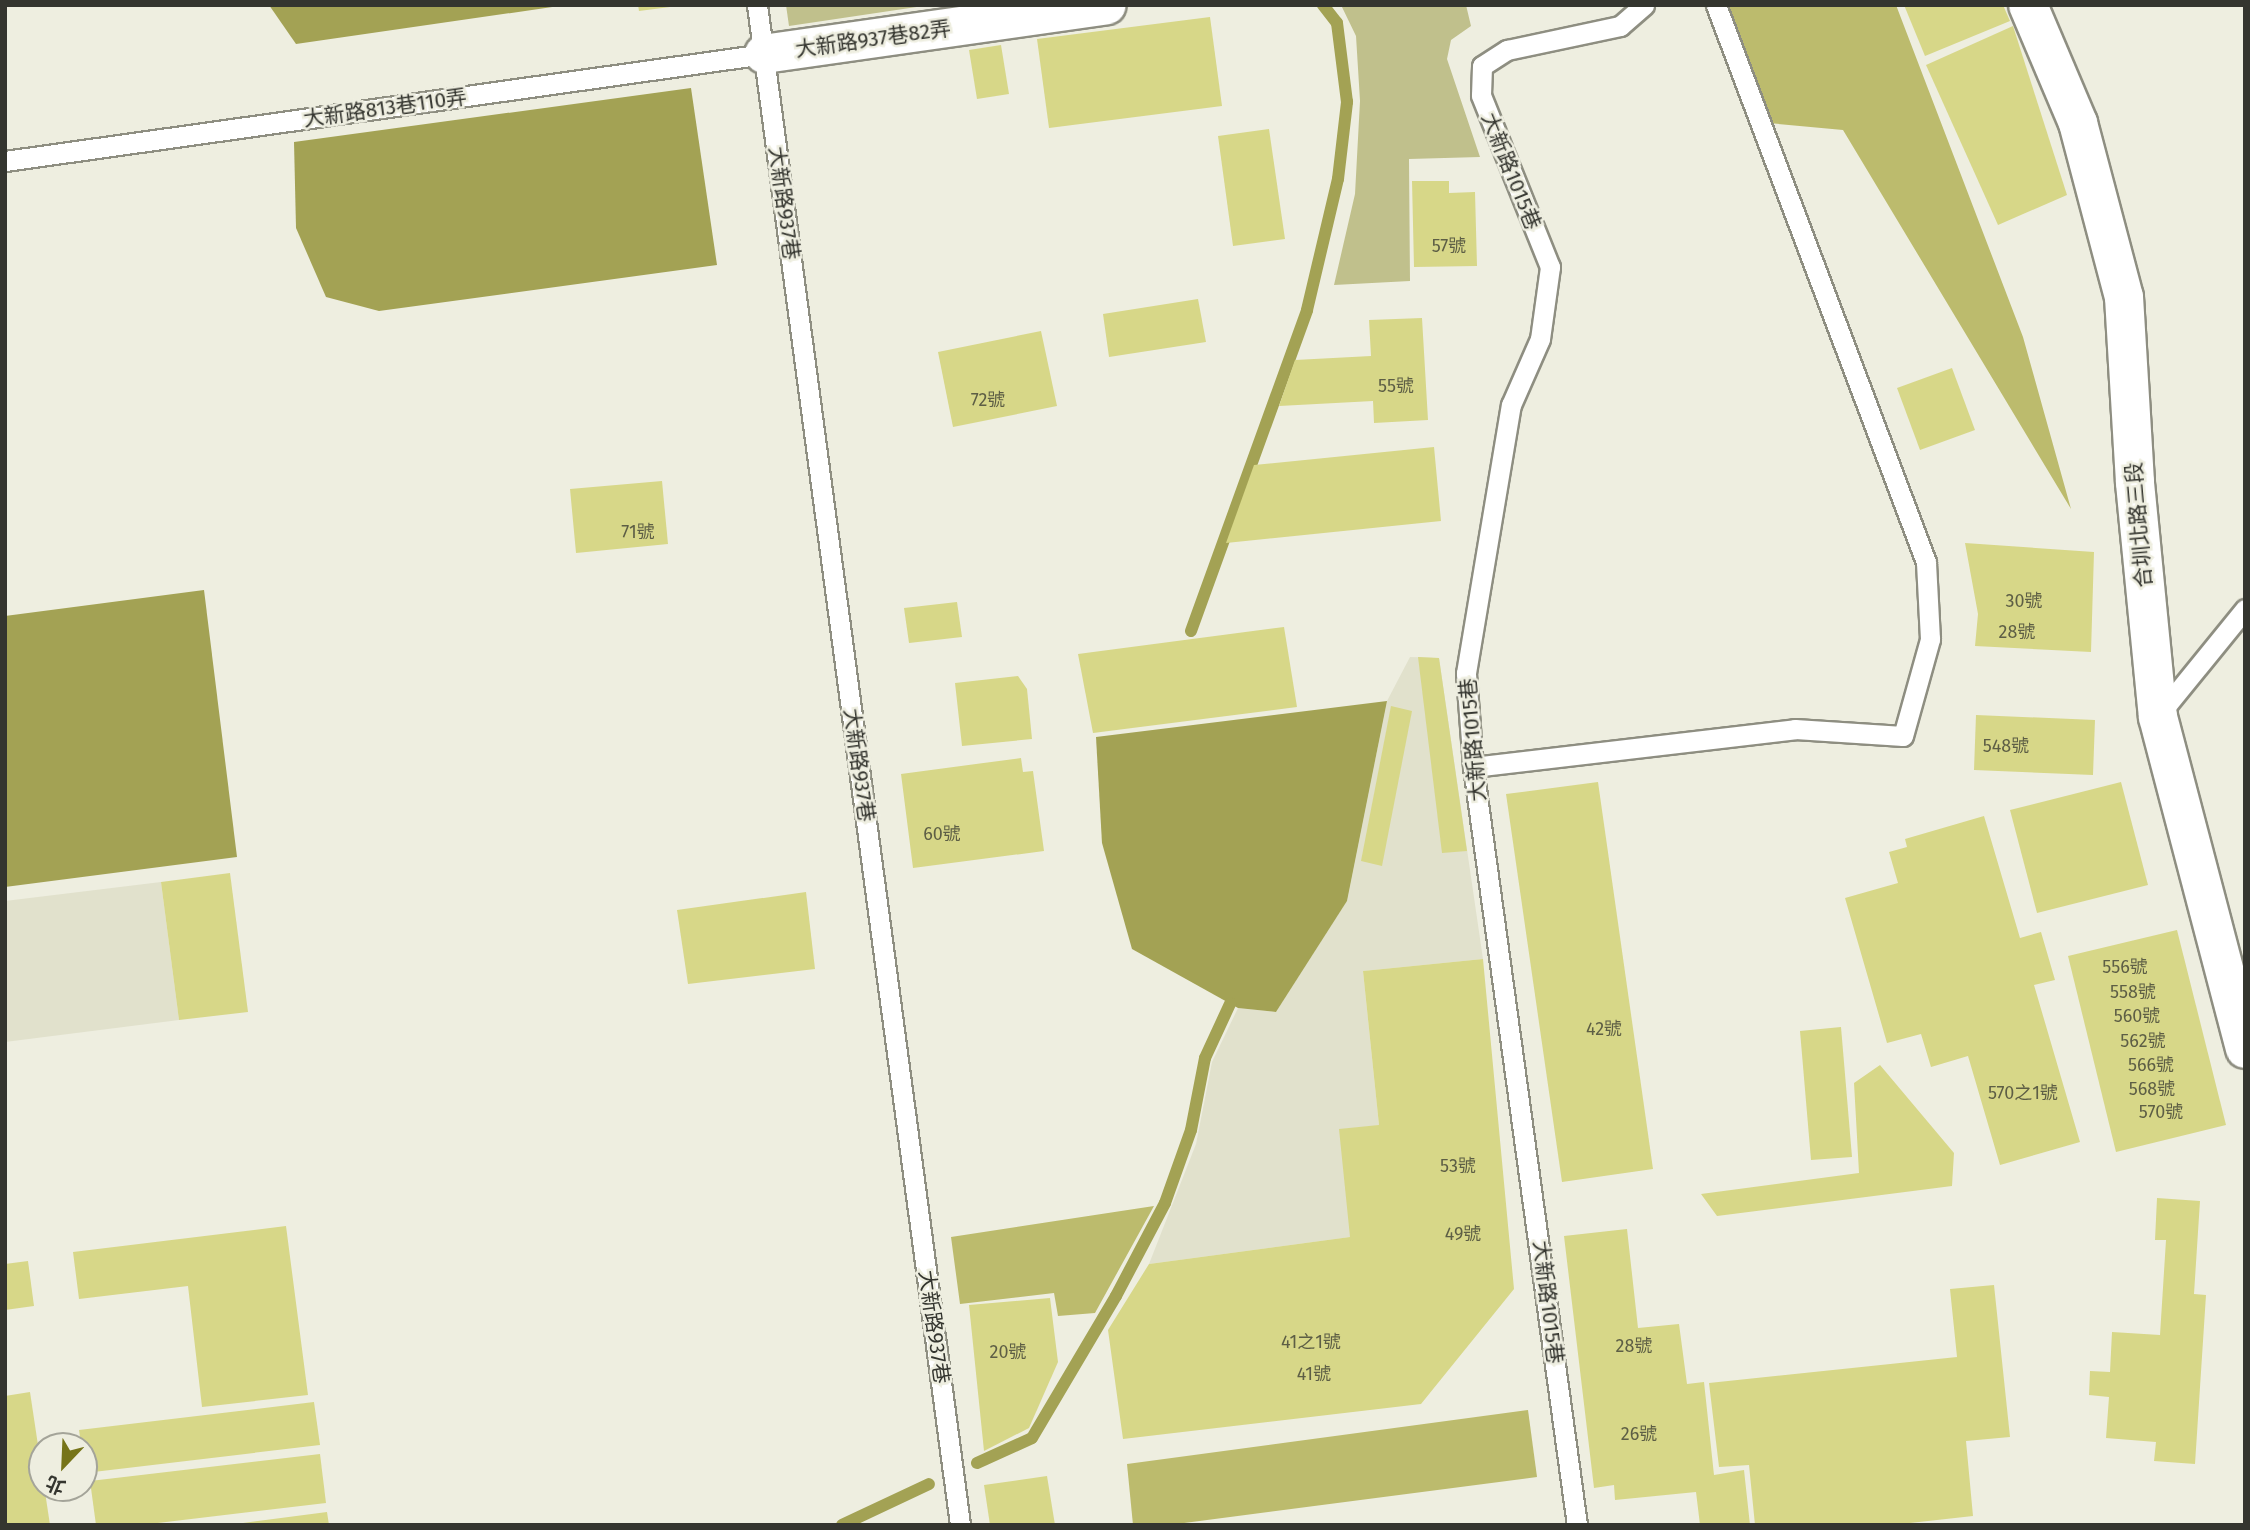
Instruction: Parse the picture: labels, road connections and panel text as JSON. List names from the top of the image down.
{
  "streets": {
    "street": ["大新路937巷82弄", "合圳北路三段"],
    "lane": ["大新路813巷110弄", "大新路1015巷", "大新路937巷"]
  },
  "crossings": [
    ["大新路937巷82弄", "大新路813巷110弄"],
    ["大新路937巷82弄", "大新路937巷"],
    ["大新路813巷110弄", "大新路937巷"]
  ],
  "house_numbers": [
    "57號",
    "55號",
    "72號",
    "71號",
    "30號",
    "28號",
    "548號",
    "60號",
    "556號",
    "558號",
    "560號",
    "42號",
    "562號",
    "566號",
    "568號",
    "570之1號",
    "570號",
    "53號",
    "49號",
    "41之1號",
    "28號",
    "20號",
    "41號",
    "26號"
  ],
  "north": "bottom left"
}
